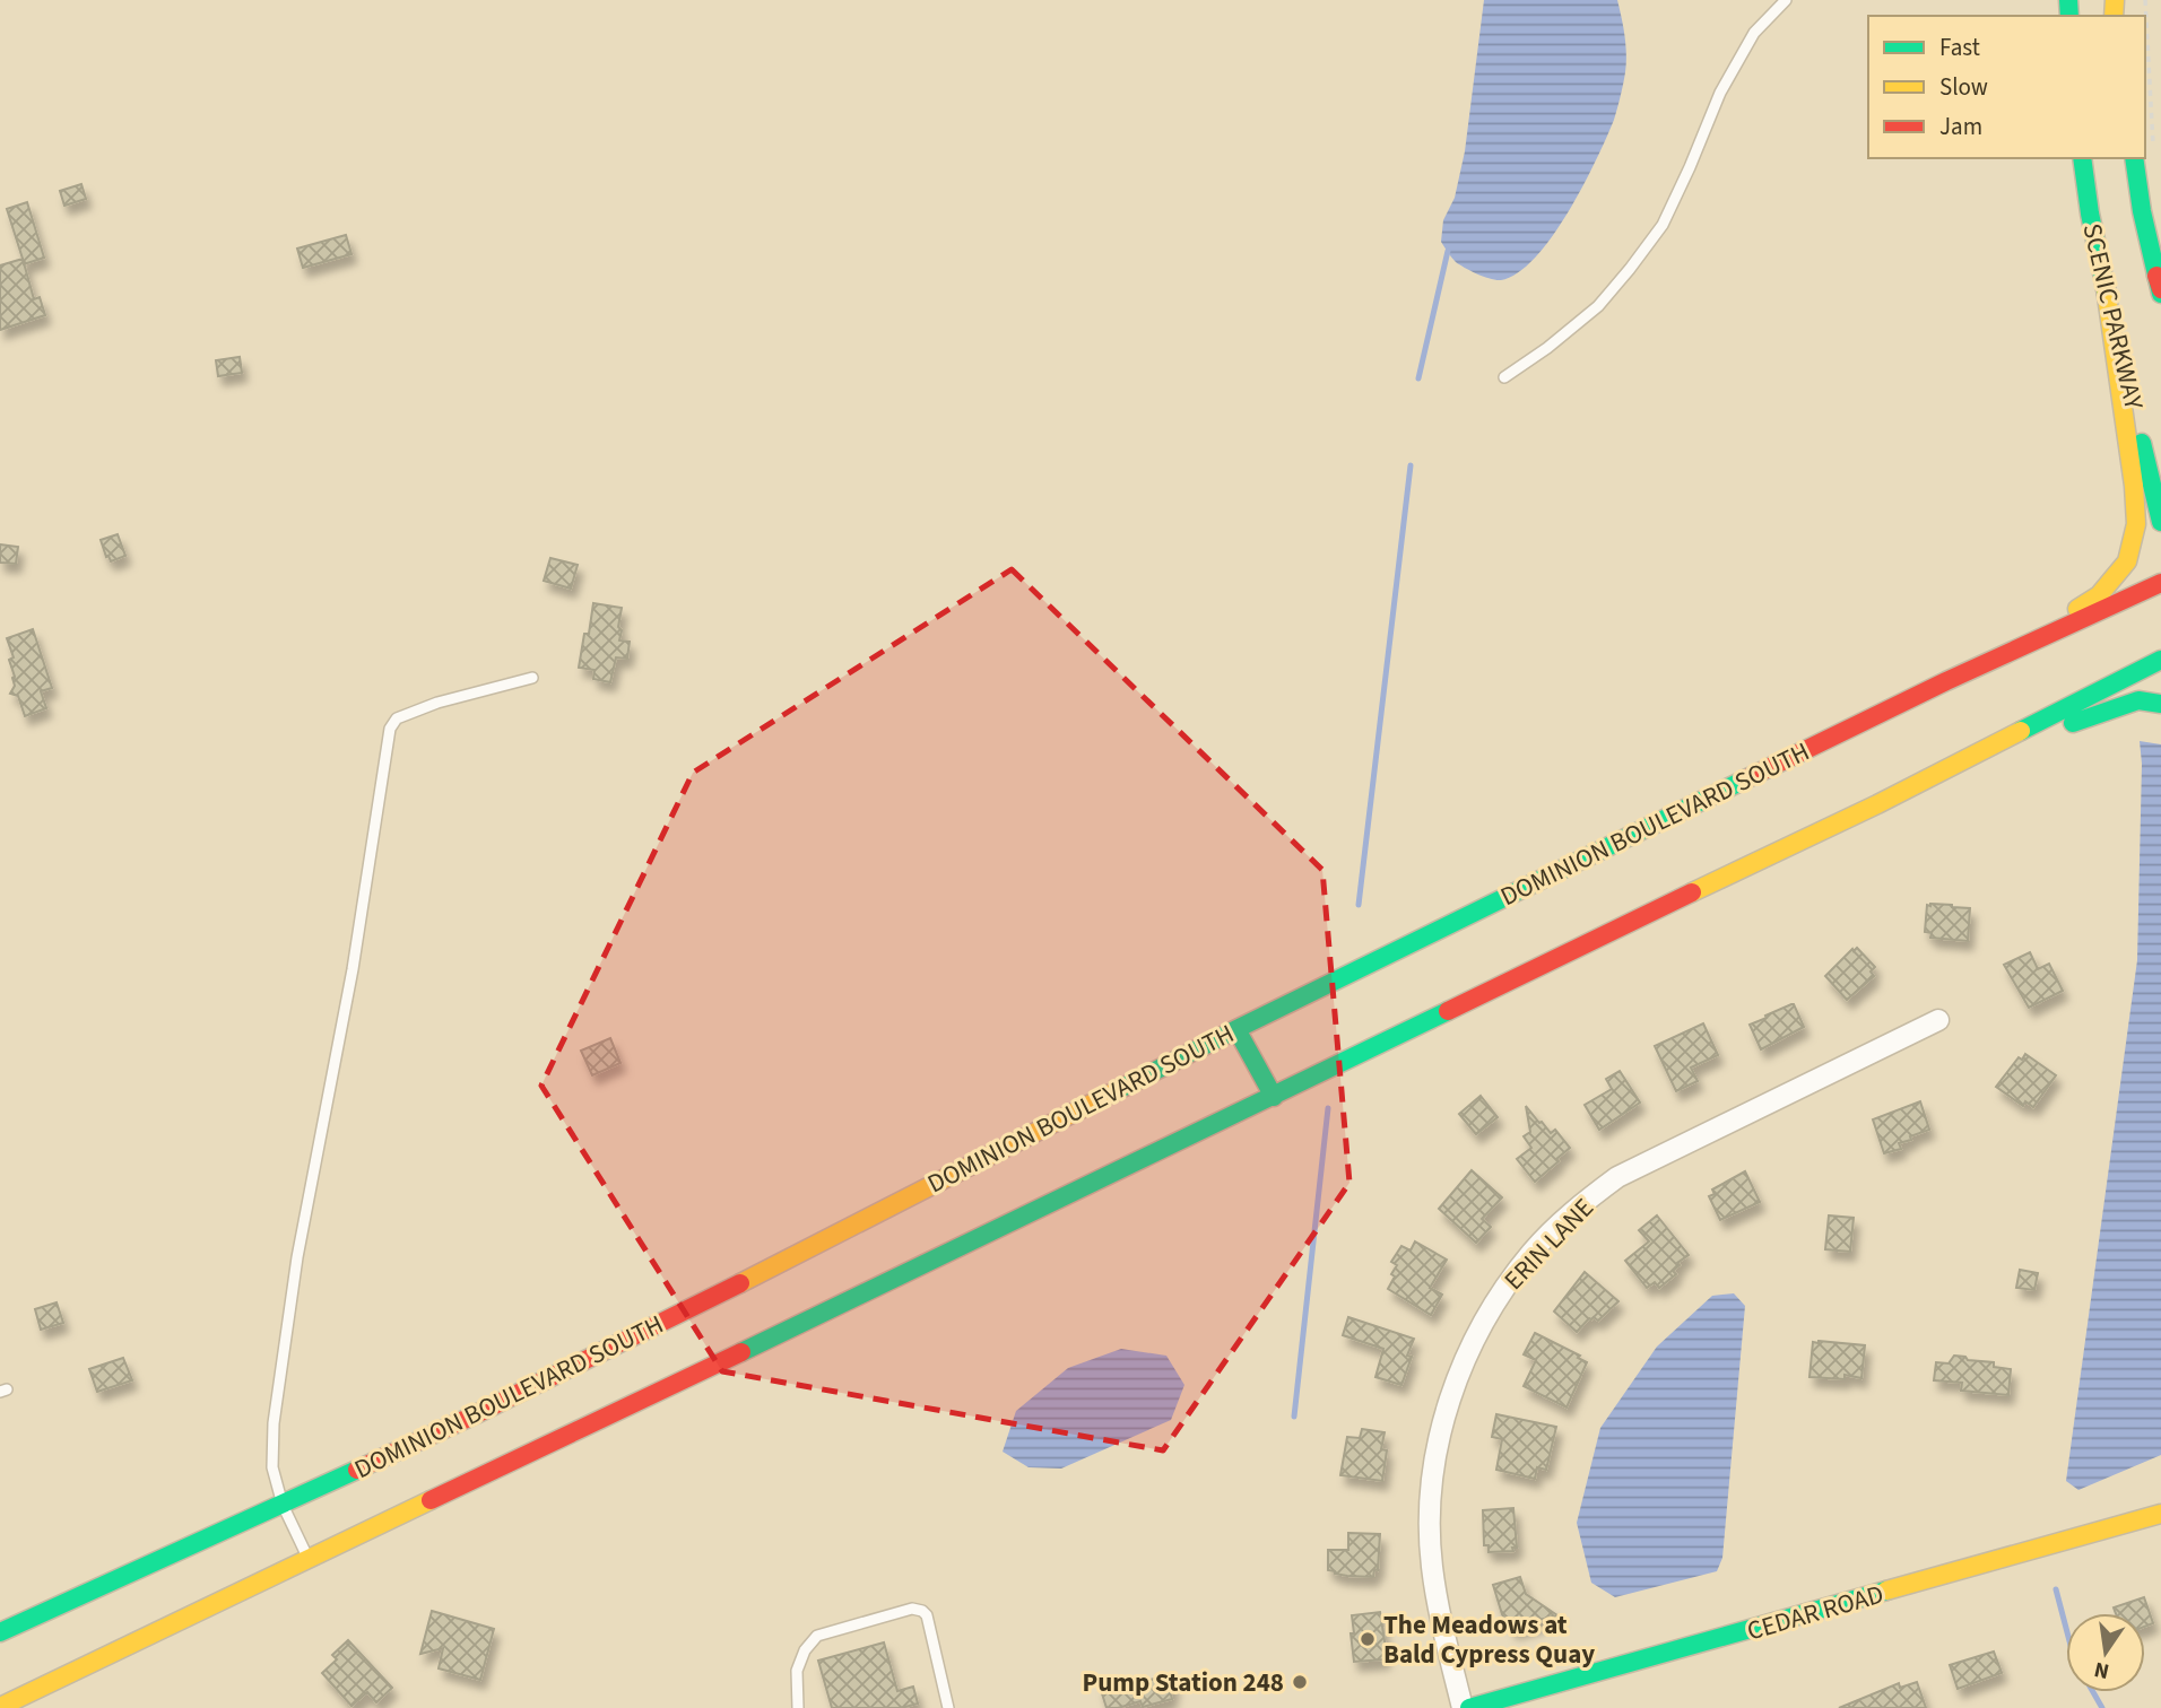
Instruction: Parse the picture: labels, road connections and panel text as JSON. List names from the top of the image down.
{
  "streets": {
    "main road": ["SCENIC PARKWAY", "DOMINION BOULEVARD SOUTH", "CEDAR ROAD"],
    "street": ["ERIN LANE"]
  },
  "places": ["The Meadows at Bald Cypress Quay", "Pump Station 248"],
  "legend": ["Fast", "Slow", "Jam"],
  "north": "bottom"
}
